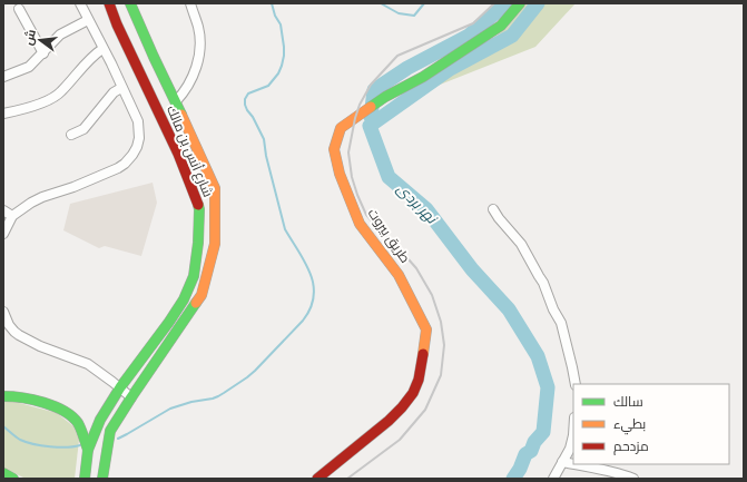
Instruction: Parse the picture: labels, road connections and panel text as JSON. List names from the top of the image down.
{
  "streets": {
    "main road": ["شارع أنس بن مالك", "طريق بيروت"]
  },
  "water": ["نهر بردى"],
  "legend": ["سالك", "بطيء", "مزدحم"],
  "north": "left"
}
